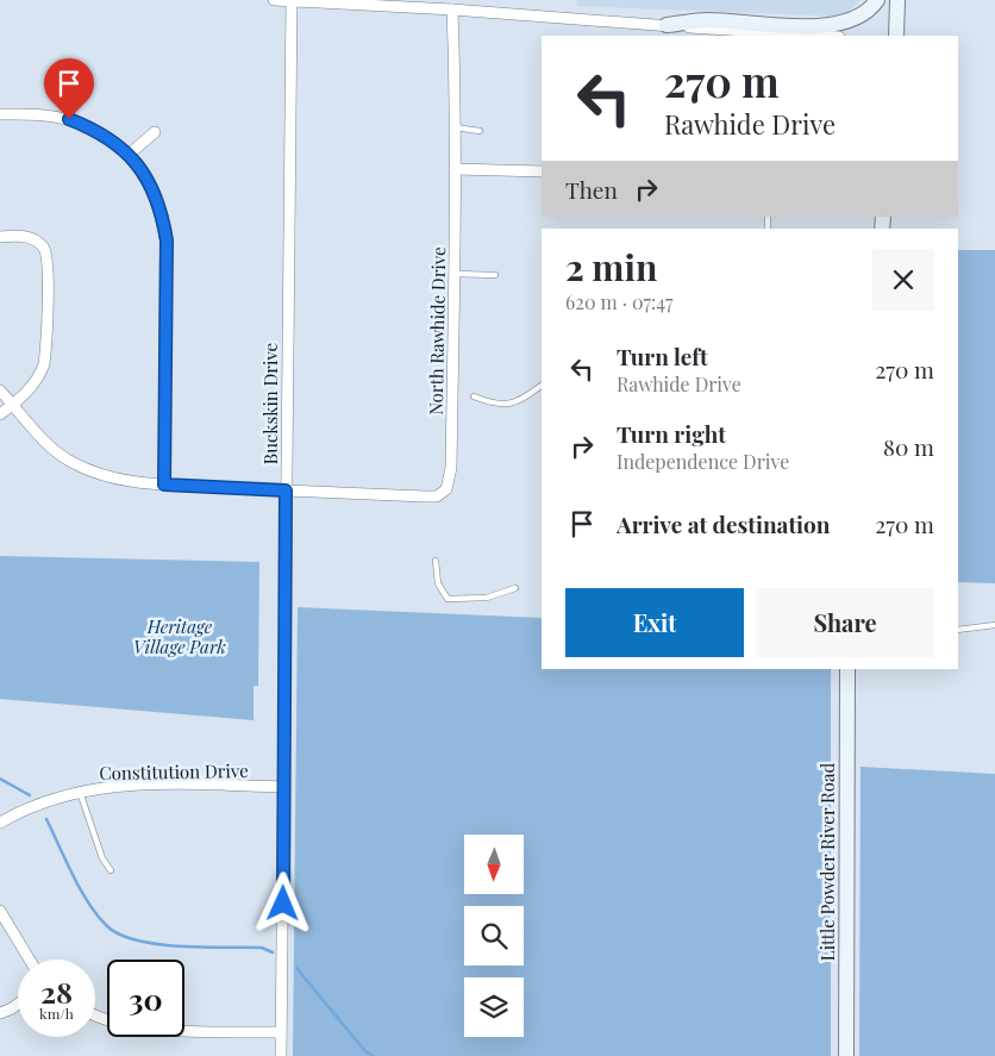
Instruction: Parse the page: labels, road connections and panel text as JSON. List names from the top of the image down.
{
  "streets": {
    "street": [
      "North Rawhide Drive",
      "Buckskin Drive",
      "Constitution Drive",
      "Little Powder River Road"
    ]
  },
  "crossings": [
    ["North Rawhide Drive", "Buckskin Drive"],
    ["Buckskin Drive", "Constitution Drive"]
  ],
  "parks": ["Heritage Village Park"],
  "north": "bottom",
  "page": {
    "turn": ["270 m", "Rawhide Drive"],
    "then": "Then",
    "heading": ["2 min", "620 m · 07:47"],
    "list": [
      {
        "name": "Turn left",
        "note": "Rawhide Drive",
        "value": "270 m"
      },
      {
        "name": "Turn right",
        "note": "Independence Drive",
        "value": "80 m"
      },
      {
        "name": "Arrive at destination",
        "value": "270 m"
      }
    ],
    "buttons": ["Exit", "Share"],
    "speed": "28 km/h",
    "limit": "30"
  }
}
